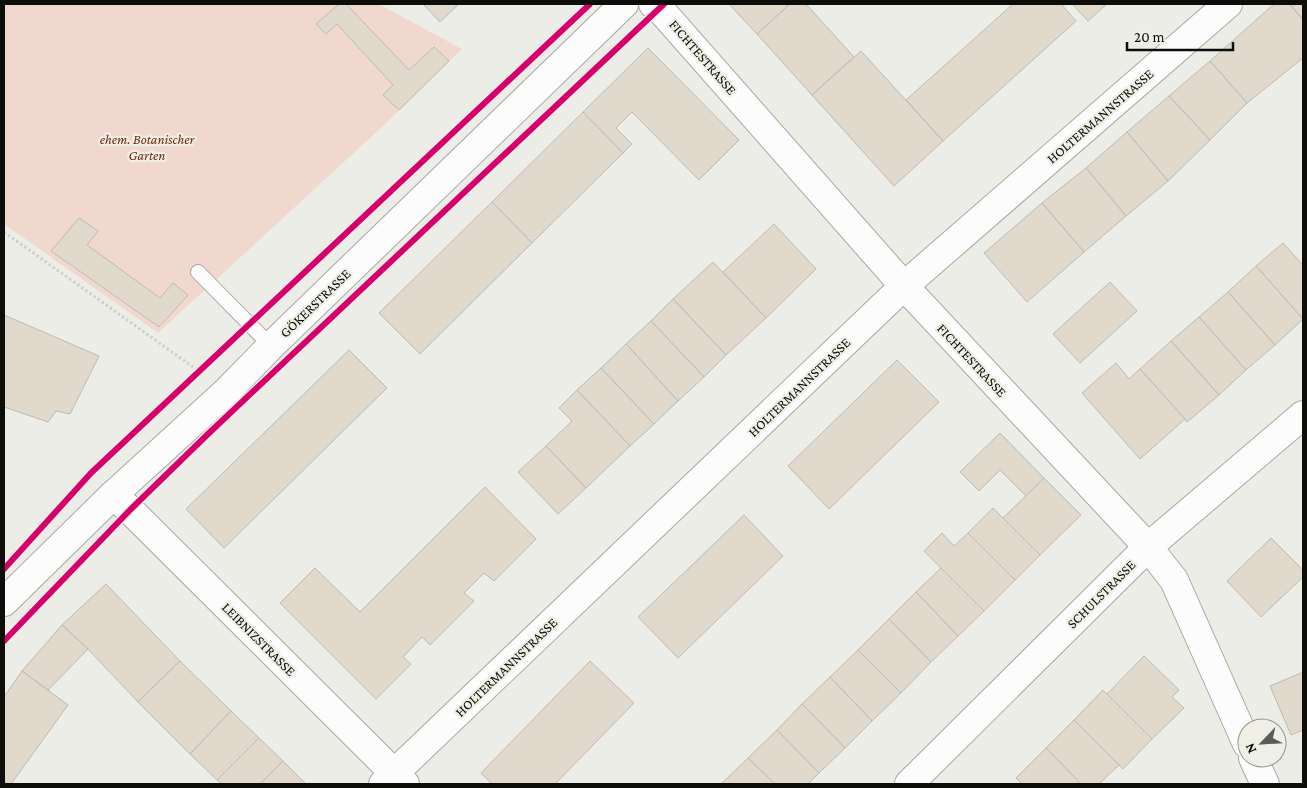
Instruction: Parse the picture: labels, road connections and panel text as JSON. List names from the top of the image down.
{
  "streets": {
    "street": [
      "FICHTESTRASSE",
      "HOLTERMANNSTRASSE",
      "GÖKERSTRASSE",
      "SCHULSTRASSE",
      "LEIBNIZSTRASSE"
    ]
  },
  "crossings": [
    ["FICHTESTRASSE", "HOLTERMANNSTRASSE"],
    ["FICHTESTRASSE", "SCHULSTRASSE"],
    ["HOLTERMANNSTRASSE", "LEIBNIZSTRASSE"],
    ["GÖKERSTRASSE", "LEIBNIZSTRASSE"]
  ],
  "parks": ["ehem. Botanischer Garten"],
  "scale_bar": "20 m",
  "north": "bottom left"
}
